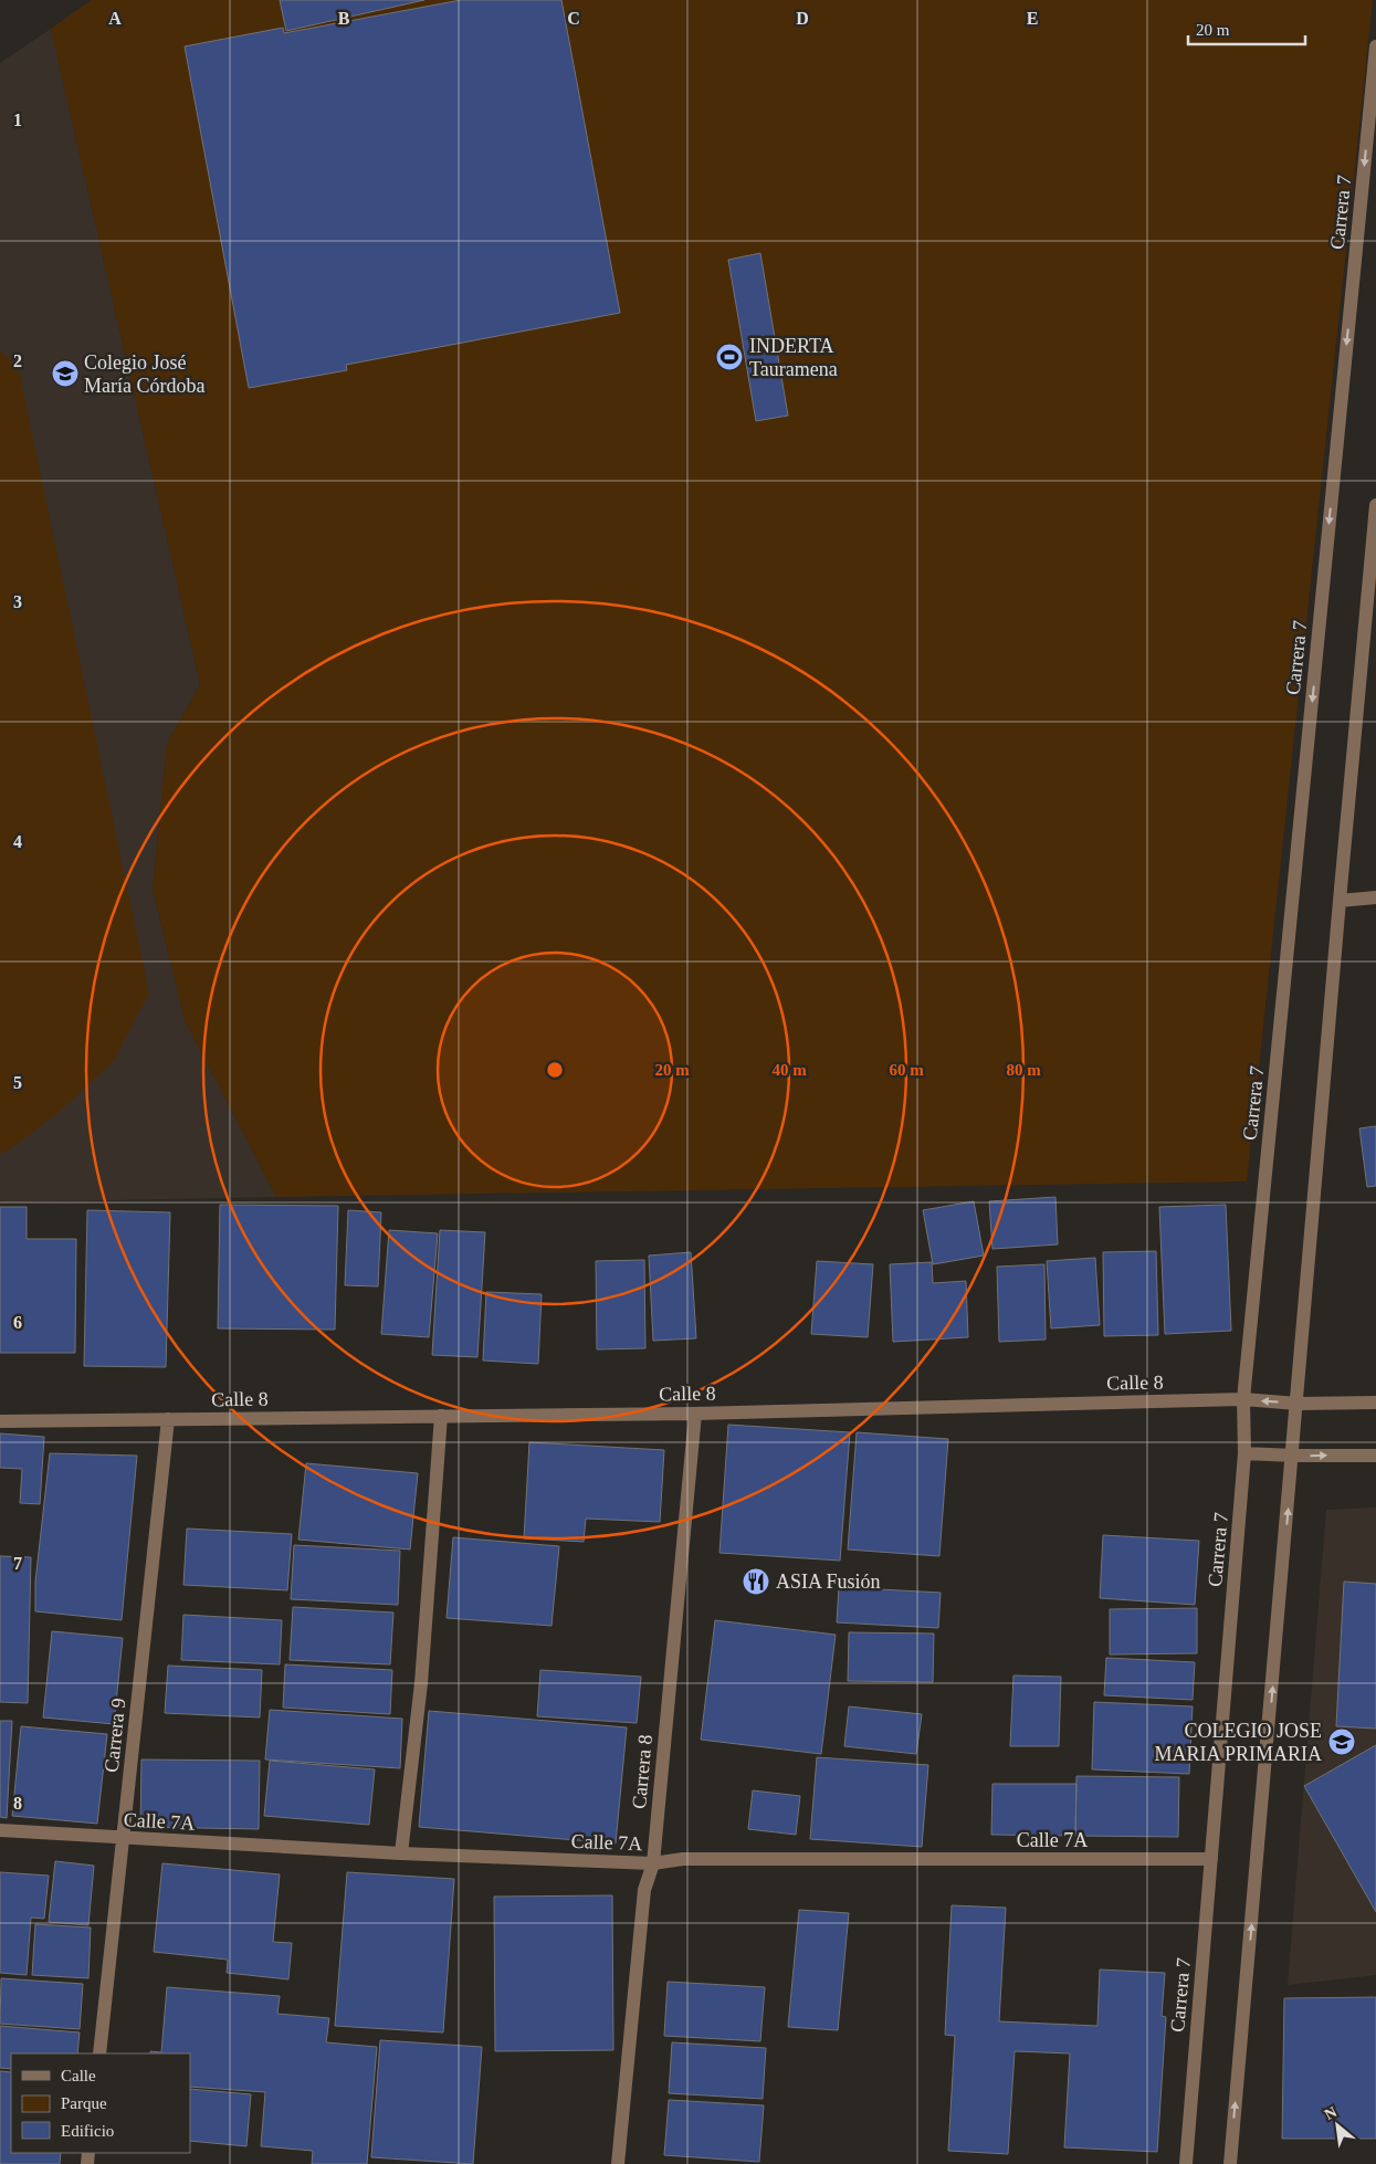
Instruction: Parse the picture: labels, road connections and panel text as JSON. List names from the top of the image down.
{
  "streets": {
    "street": [
      "Carrera 7",
      "Calle 8",
      "Carrera 9",
      "Carrera 8",
      "Calle 7A"
    ]
  },
  "crossings": [
    ["Carrera 7", "Calle 8"],
    ["Carrera 7", "Calle 7A"],
    ["Calle 8", "Carrera 9"],
    ["Calle 8", "Carrera 8"],
    ["Carrera 9", "Calle 7A"],
    ["Carrera 8", "Calle 7A"]
  ],
  "places": {
    "sports": ["INDERTA Tauramena"],
    "school or university": ["Colegio José María Córdoba", "COLEGIO JOSE MARIA PRIMARIA"],
    "restaurant": ["ASIA Fusión"]
  },
  "legend": ["Calle", "Parque", "Edificio"],
  "scale_bar": "20 m",
  "north": "top left",
  "grid": {
    "columns": [
      "A",
      "B",
      "C",
      "D",
      "E"
    ],
    "rows": [
      "1",
      "2",
      "3",
      "4",
      "5",
      "6",
      "7",
      "8"
    ]
  },
  "rings": [
    "20 m",
    "40 m",
    "60 m",
    "80 m"
  ]
}
